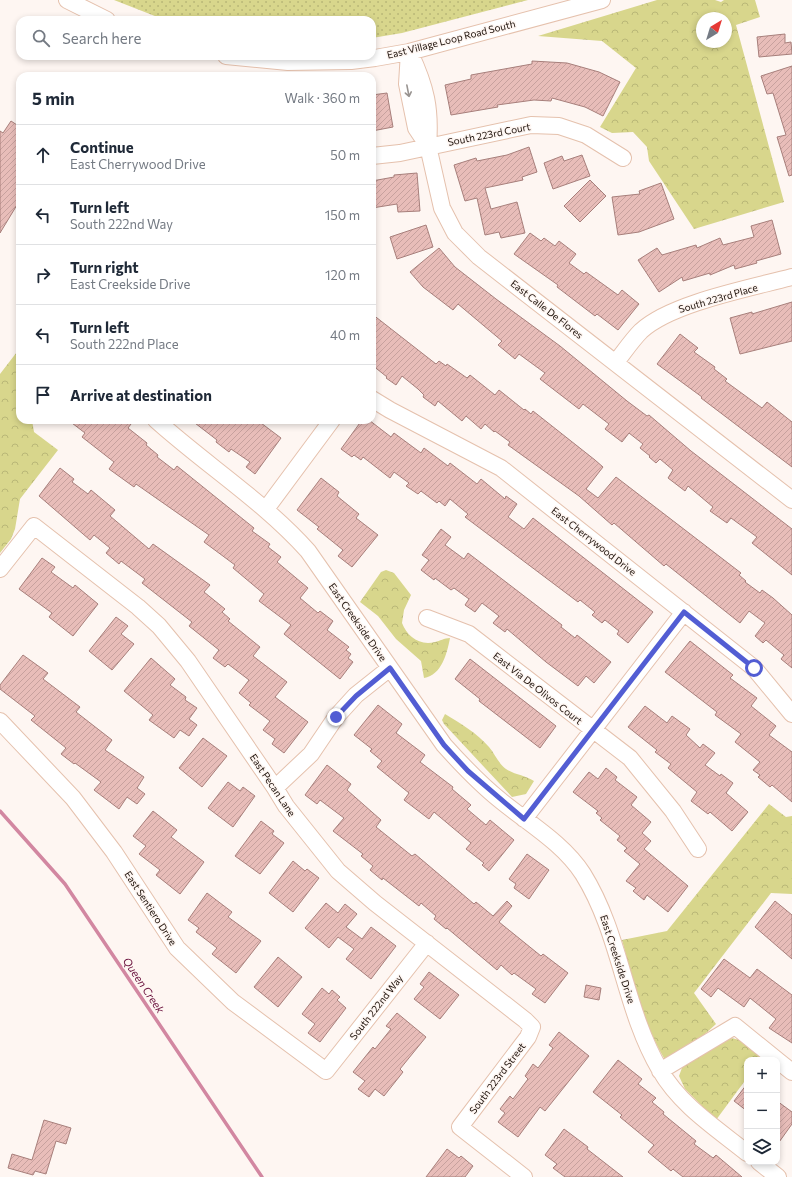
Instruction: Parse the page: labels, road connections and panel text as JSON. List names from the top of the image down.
{
  "streets": {
    "street": [
      "East Village Loop Road South",
      "South 223rd Court",
      "South 223rd Place",
      "East Calle De Flores",
      "East Cherrywood Drive",
      "East Creekside Drive",
      "East Via De Olivos Court",
      "East Pecan Lane",
      "East Sentiero Drive",
      "South 222nd Way",
      "South 223rd Street"
    ]
  },
  "crossings": [
    ["South 223rd Court", "East Calle De Flores"],
    ["South 223rd Place", "East Calle De Flores"],
    ["East Pecan Lane", "South 222nd Way"],
    ["East Pecan Lane", "South 223rd Street"],
    ["East Sentiero Drive", "South 222nd Way"]
  ],
  "water": ["Queen Creek"],
  "north": "top right",
  "page": {
    "search": "Search here",
    "heading": ["5 min", "Walk · 360 m"],
    "list": [
      ["Continue", "East Cherrywood Drive", "50 m"],
      ["Turn left", "South 222nd Way", "150 m"],
      ["Turn right", "East Creekside Drive", "120 m"],
      ["Turn left", "South 222nd Place", "40 m"],
      "Arrive at destination"
    ],
    "map_buttons": ["+", "−"]
  }
}
